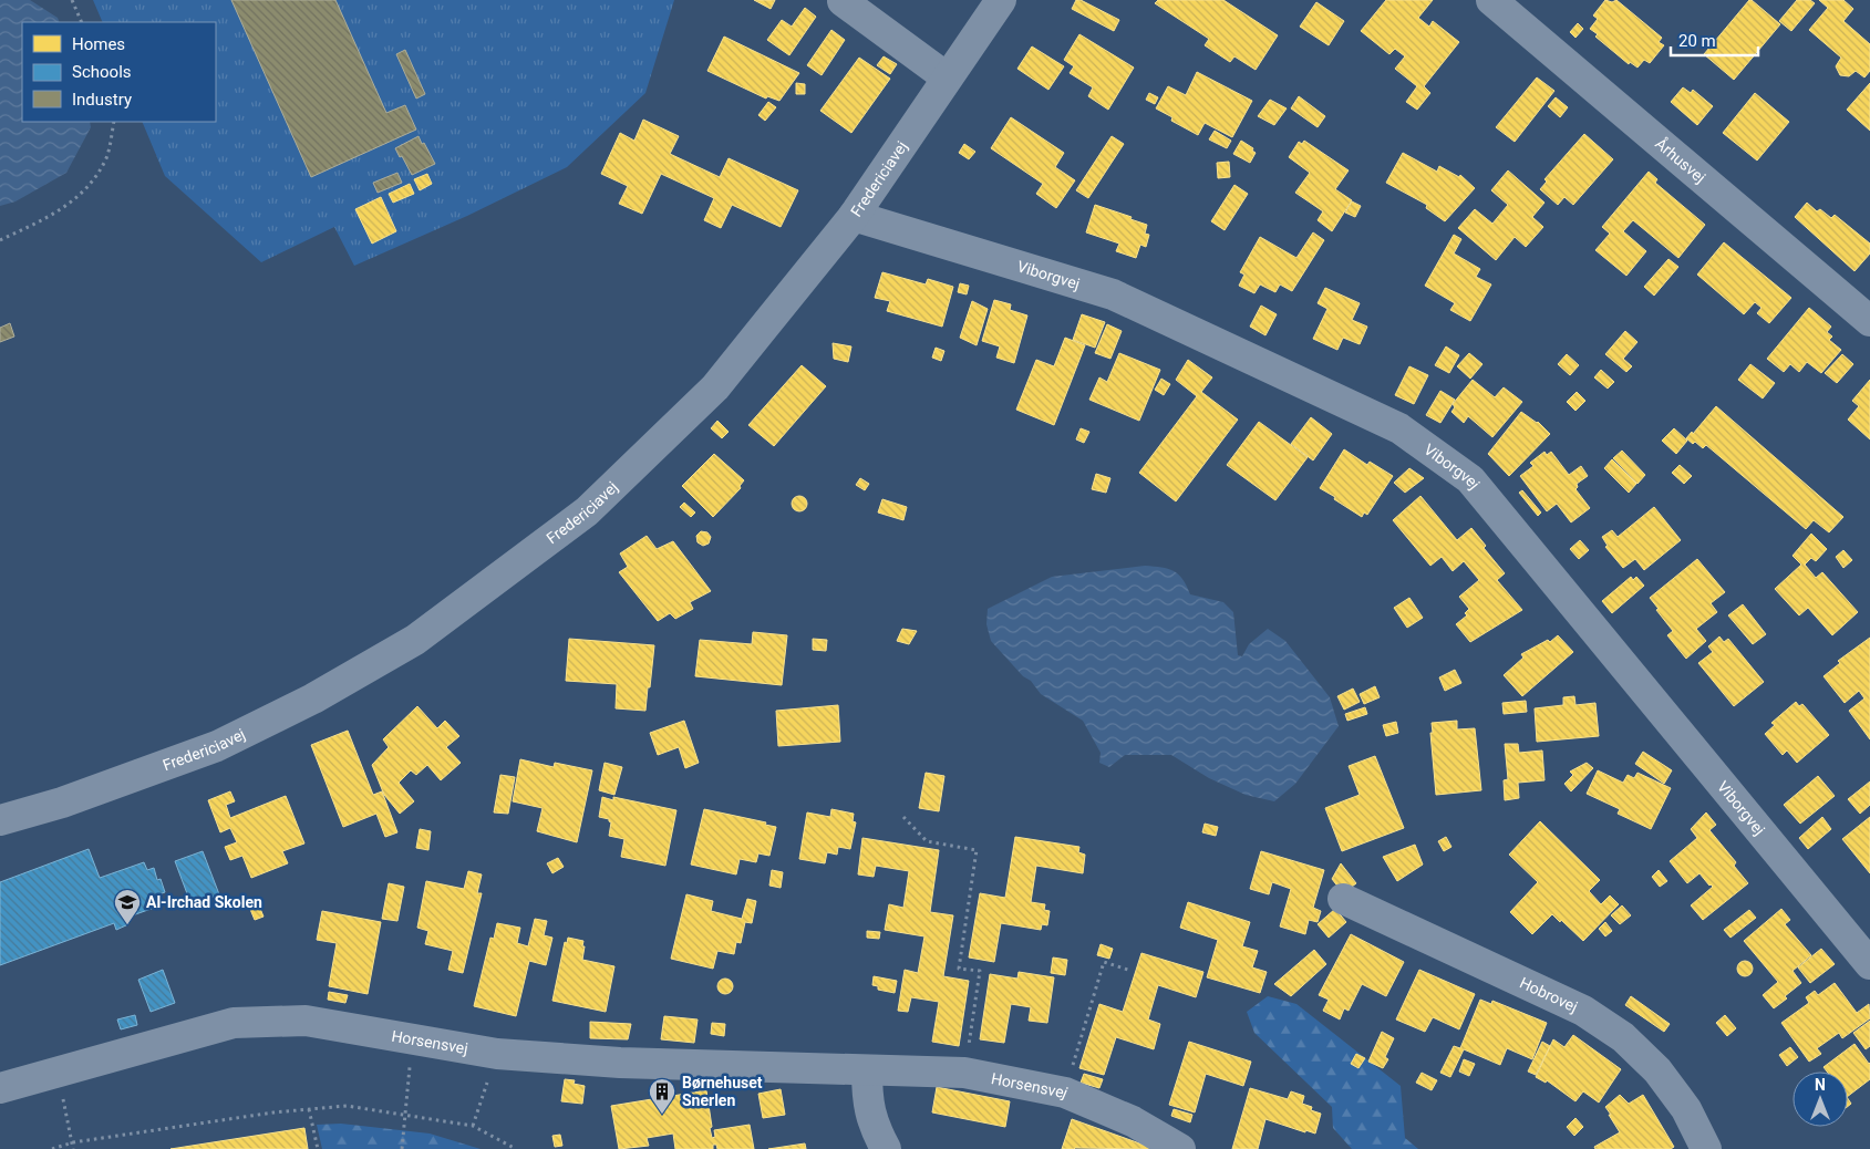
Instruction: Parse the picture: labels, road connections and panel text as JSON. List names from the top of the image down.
{
  "streets": {
    "street": [
      "Århusvej",
      "Fredericiavej",
      "Viborgvej",
      "Hobrovej",
      "Horsensvej"
    ]
  },
  "crossings": [
    ["Fredericiavej", "Viborgvej"]
  ],
  "places": {
    "school or university": ["Al-Irchad Skolen"],
    "building": ["Børnehuset Snerlen"]
  },
  "legend": ["Homes", "Schools", "Industry"],
  "scale_bar": "20 m",
  "north": "top"
}
